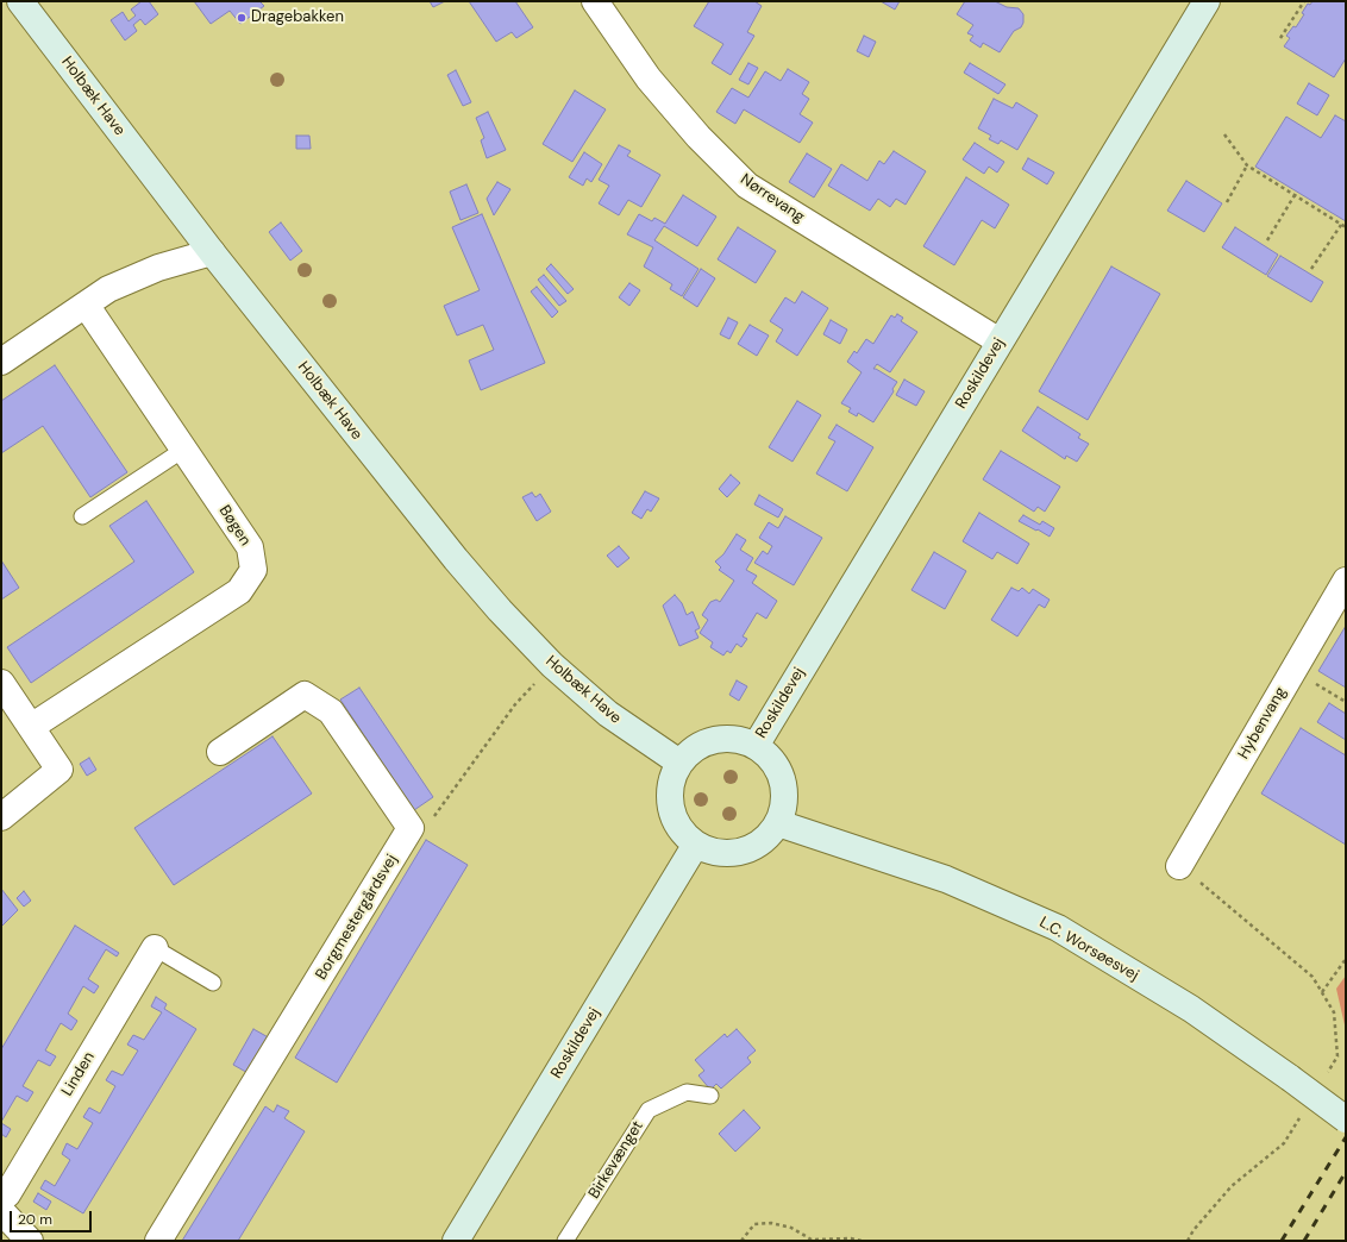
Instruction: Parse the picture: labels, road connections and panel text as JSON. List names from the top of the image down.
{
  "streets": {
    "street": [
      "Holbæk Have",
      "Nørrevang",
      "Roskildevej",
      "Bøgen",
      "Hybenvang",
      "Borgmestergårdsvej",
      "L.C. Worsøesvej",
      "Linden"
    ],
    "lane": ["Birkevænget"]
  },
  "crossings": [
    ["Holbæk Have", "Roskildevej"],
    ["Holbæk Have", "L.C. Worsøesvej"],
    ["Nørrevang", "Roskildevej"],
    ["Roskildevej", "L.C. Worsøesvej"]
  ],
  "places": ["Dragebakken"],
  "scale_bar": "20 m"
}
